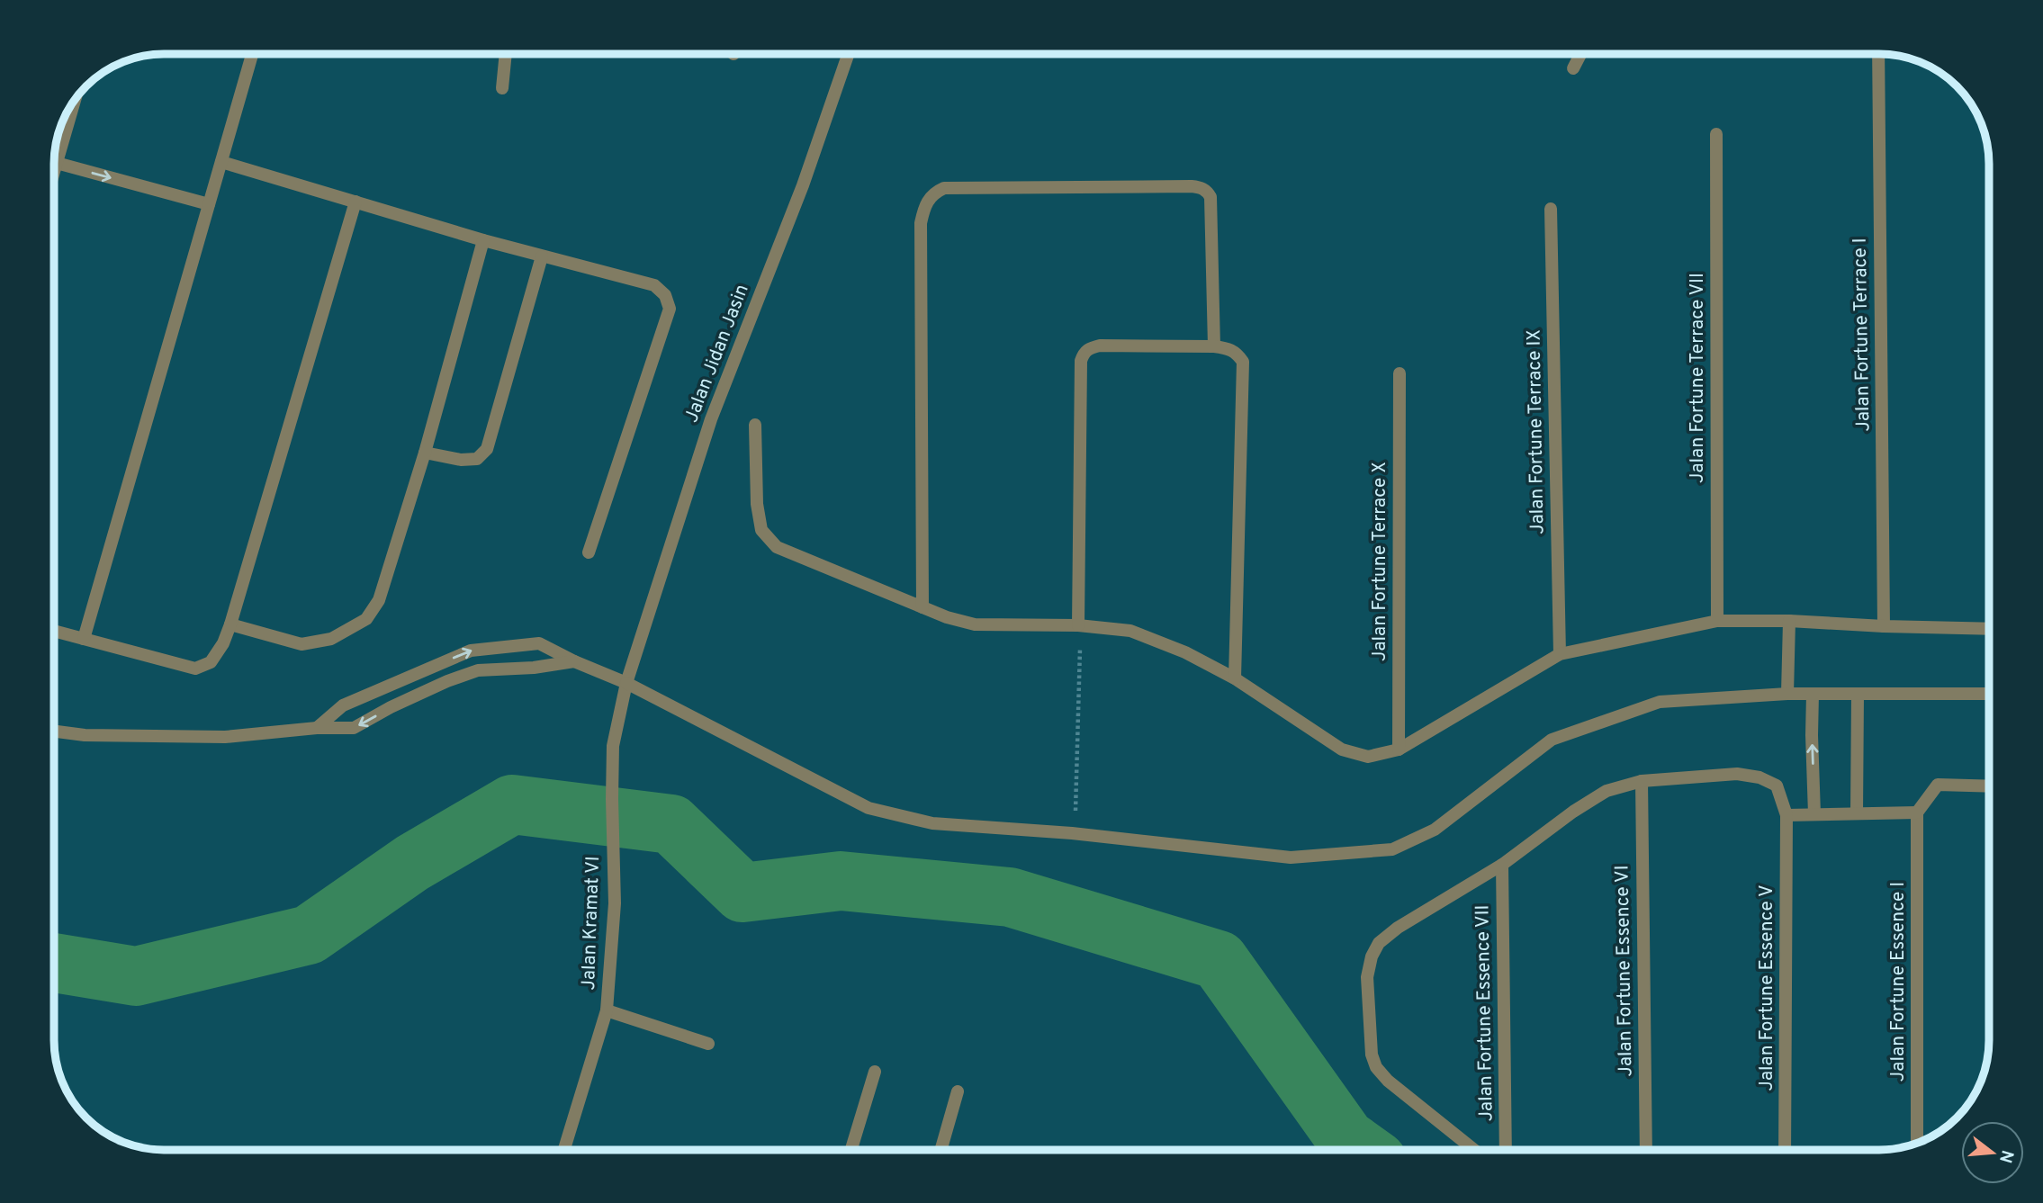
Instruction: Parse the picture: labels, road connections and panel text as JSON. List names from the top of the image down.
{
  "streets": {
    "street": [
      "Jalan Fortune Terrace I",
      "Jalan Jidan Jasin",
      "Jalan Fortune Terrace VII",
      "Jalan Fortune Terrace IX",
      "Jalan Fortune Terrace X",
      "Jalan Kramat VI",
      "Jalan Fortune Essence VI",
      "Jalan Fortune Essence I",
      "Jalan Fortune Essence V",
      "Jalan Fortune Essence VII"
    ]
  },
  "crossings": [
    ["Jalan Jidan Jasin", "Jalan Kramat VI"],
    ["Jalan Fortune Essence VI", "Jalan Fortune Essence V"],
    ["Jalan Fortune Essence V", "Jalan Fortune Essence VII"]
  ],
  "north": "right"
}
